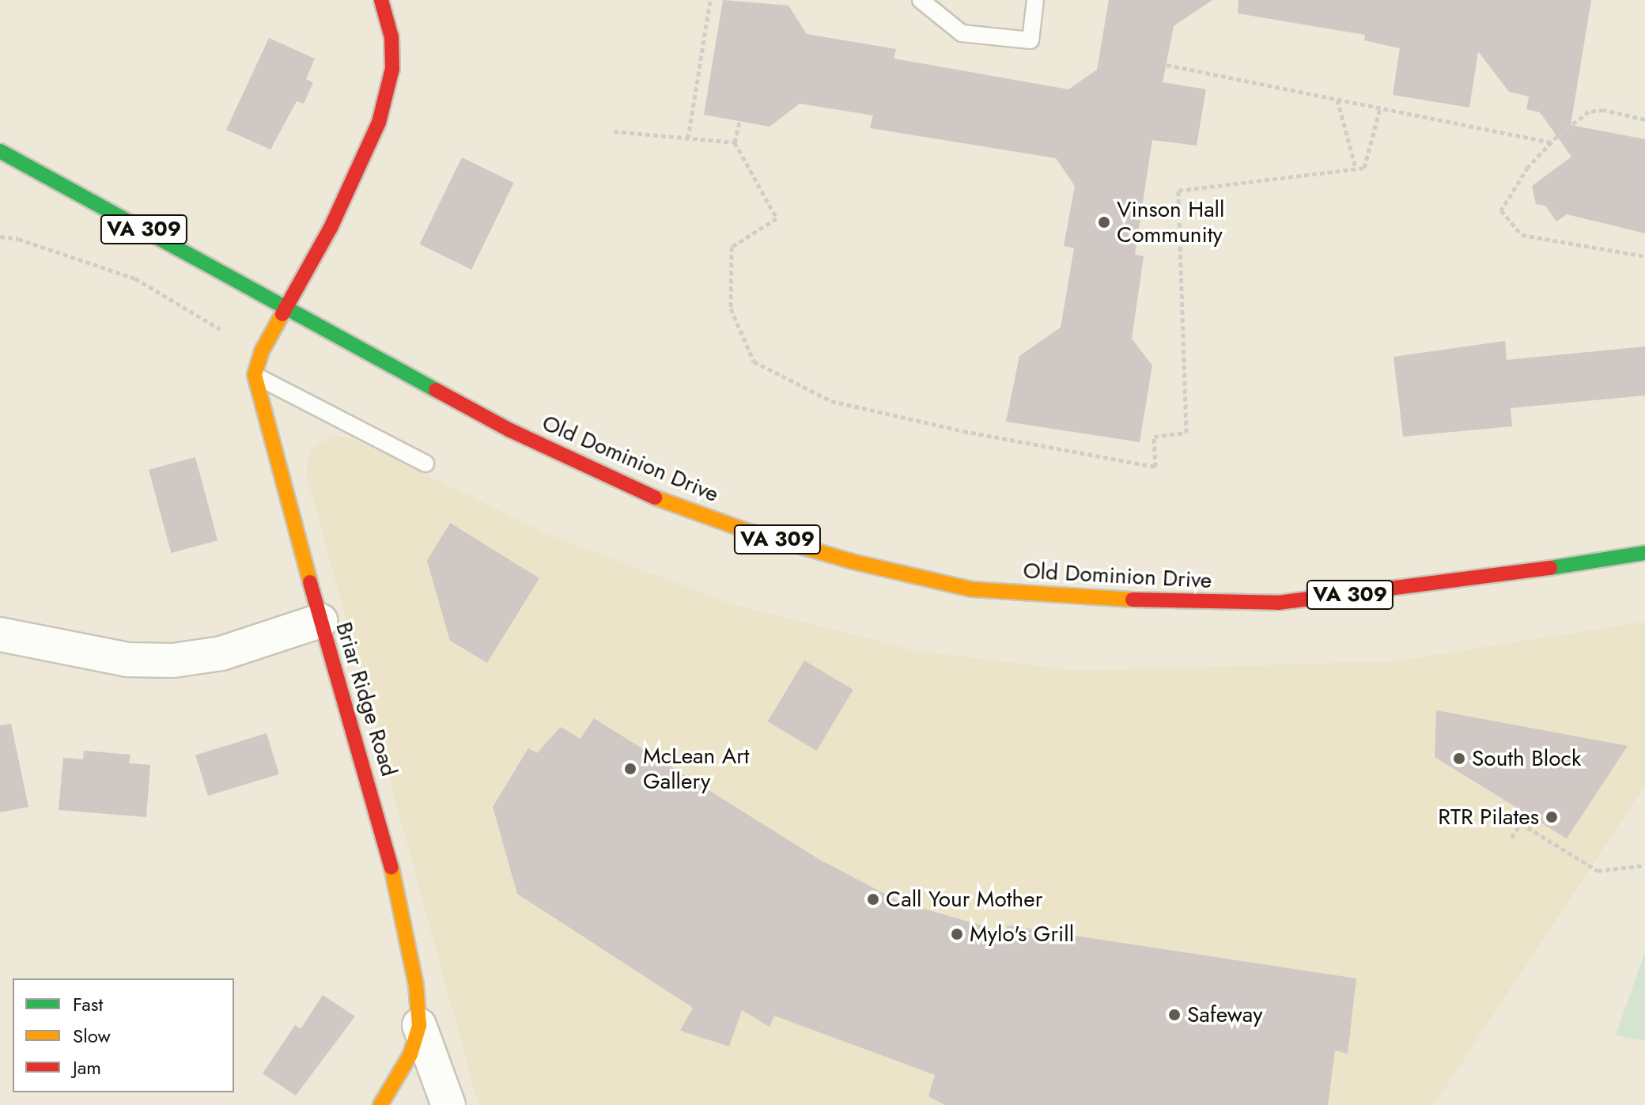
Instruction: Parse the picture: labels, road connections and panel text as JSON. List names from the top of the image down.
{
  "streets": {
    "main road": ["VA 309", "Old Dominion Drive", "Briar Ridge Road"]
  },
  "places": [
    "Vinson Hall Community",
    "South Block",
    "McLean Art Gallery",
    "RTR Pilates",
    "Call Your Mother",
    "Mylo's Grill",
    "Safeway"
  ],
  "legend": ["Fast", "Slow", "Jam"]
}
